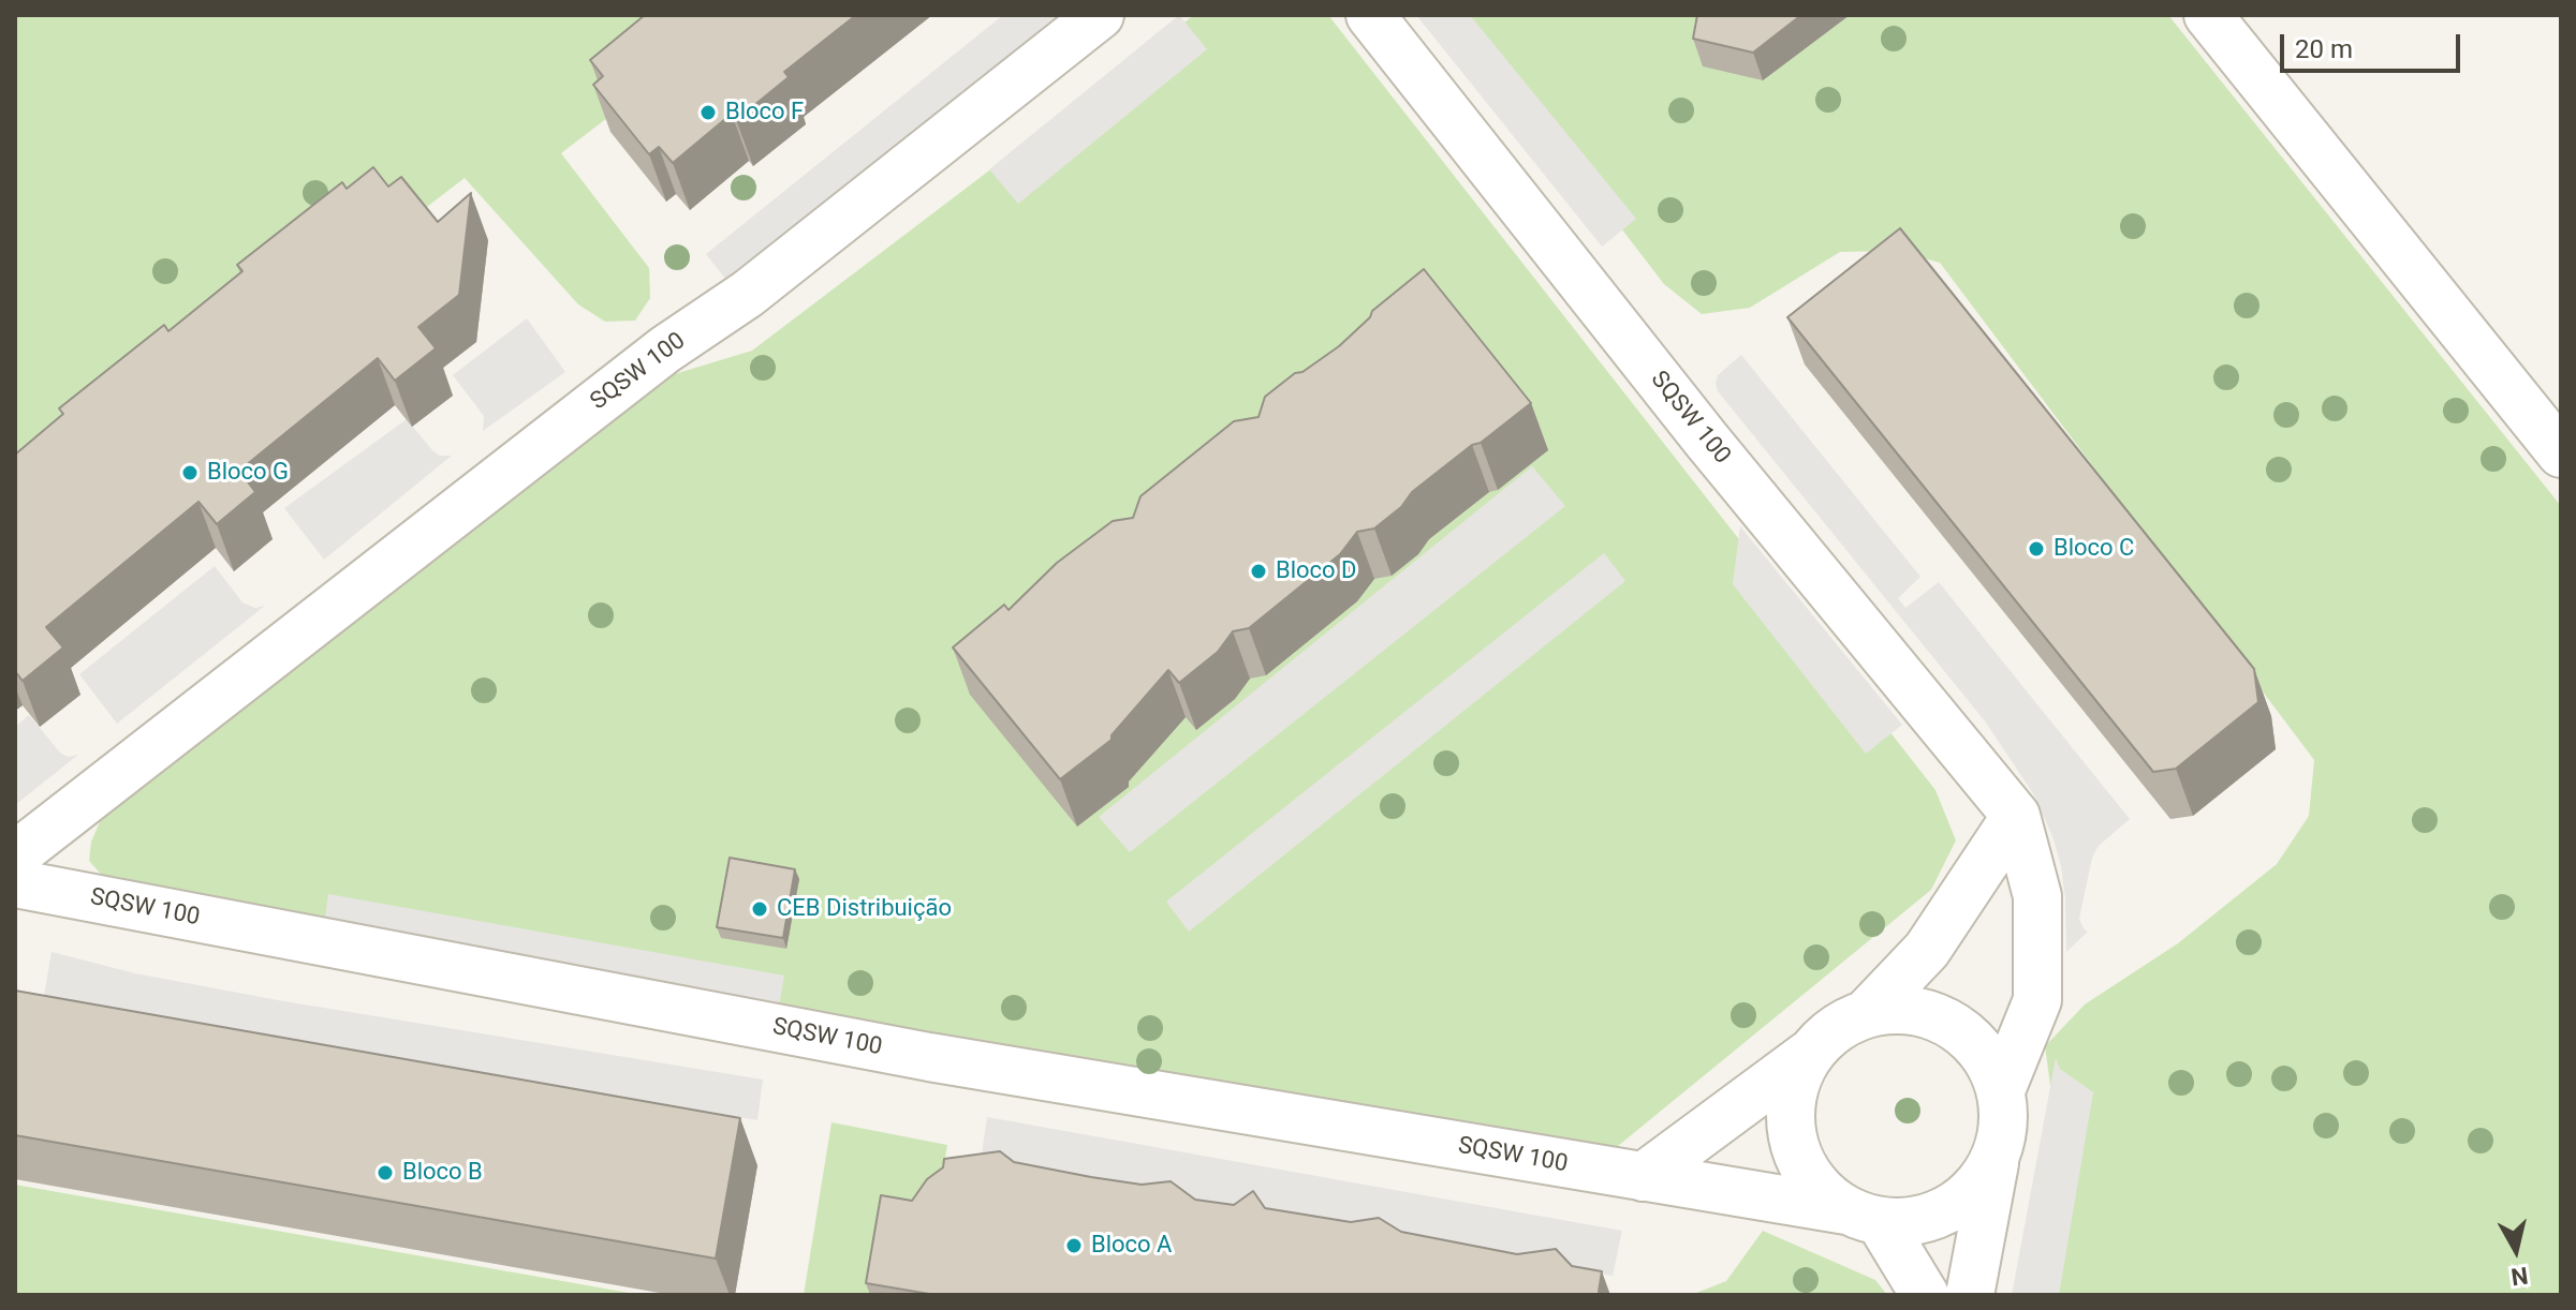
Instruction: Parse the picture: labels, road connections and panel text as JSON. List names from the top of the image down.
{
  "streets": {
    "street": ["SQSW 100"]
  },
  "places": [
    "Bloco F",
    "Bloco G",
    "Bloco C",
    "Bloco D",
    "CEB Distribuição",
    "Bloco B",
    "Bloco A"
  ],
  "scale_bar": "20 m",
  "north": "bottom"
}
